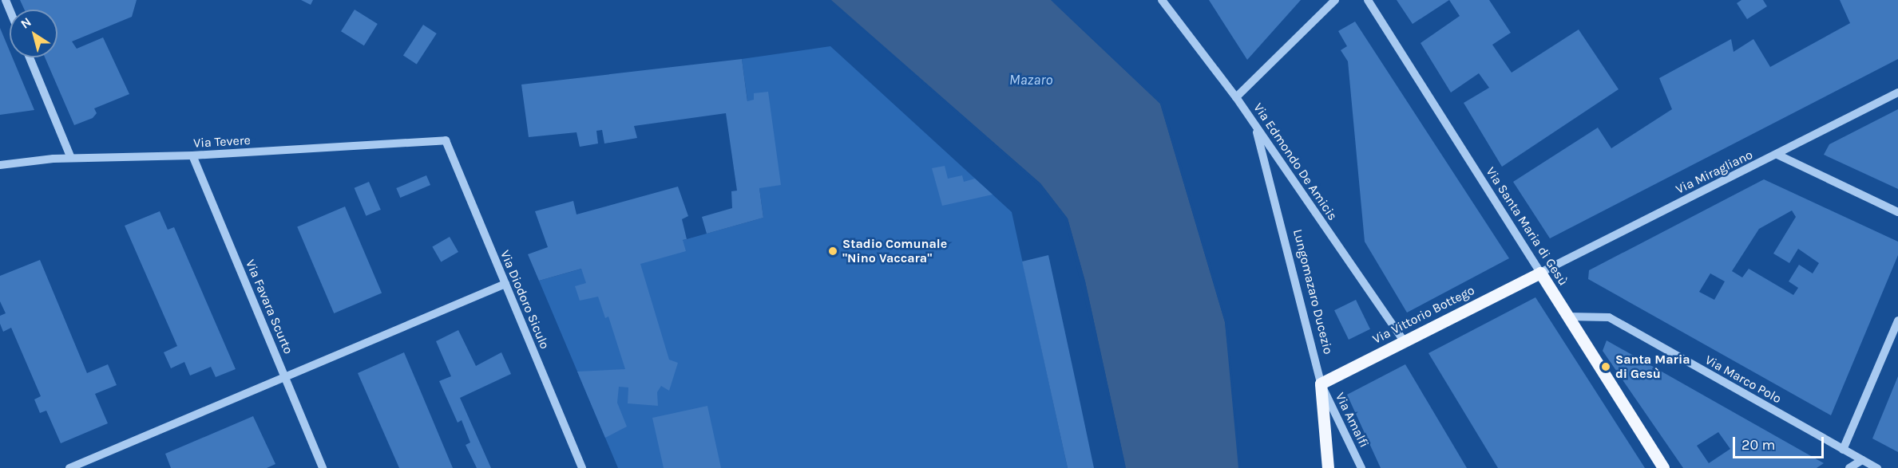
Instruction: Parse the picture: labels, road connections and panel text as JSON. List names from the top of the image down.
{
  "streets": {
    "main road": ["Via Santa Maria di Gesù", "Lungomazaro Ducezio", "Via Vittorio Bottego"],
    "street": [
      "Via Tevere",
      "Via Edmondo De Amicis",
      "Via Miragliano",
      "Via Diodoro Siculo",
      "Via Favara Scurto",
      "Via Marco Polo",
      "Via Amalfi"
    ]
  },
  "crossings": [
    ["Via Tevere", "Via Diodoro Siculo"],
    ["Via Tevere", "Via Favara Scurto"],
    ["Via Edmondo De Amicis", "Lungomazaro Ducezio"],
    ["Via Edmondo De Amicis", "Via Vittorio Bottego"],
    ["Via Miragliano", "Via Santa Maria di Gesù"],
    ["Via Miragliano", "Via Vittorio Bottego"],
    ["Via Santa Maria di Gesù", "Via Vittorio Bottego"],
    ["Via Santa Maria di Gesù", "Via Marco Polo"],
    ["Lungomazaro Ducezio", "Via Vittorio Bottego"],
    ["Lungomazaro Ducezio", "Via Amalfi"],
    ["Via Vittorio Bottego", "Via Amalfi"]
  ],
  "water": ["Mazaro"],
  "places": ["Stadio Comunale \"Nino Vaccara\"", "Santa Maria di Gesù"],
  "scale_bar": "20 m",
  "north": "top left"
}
